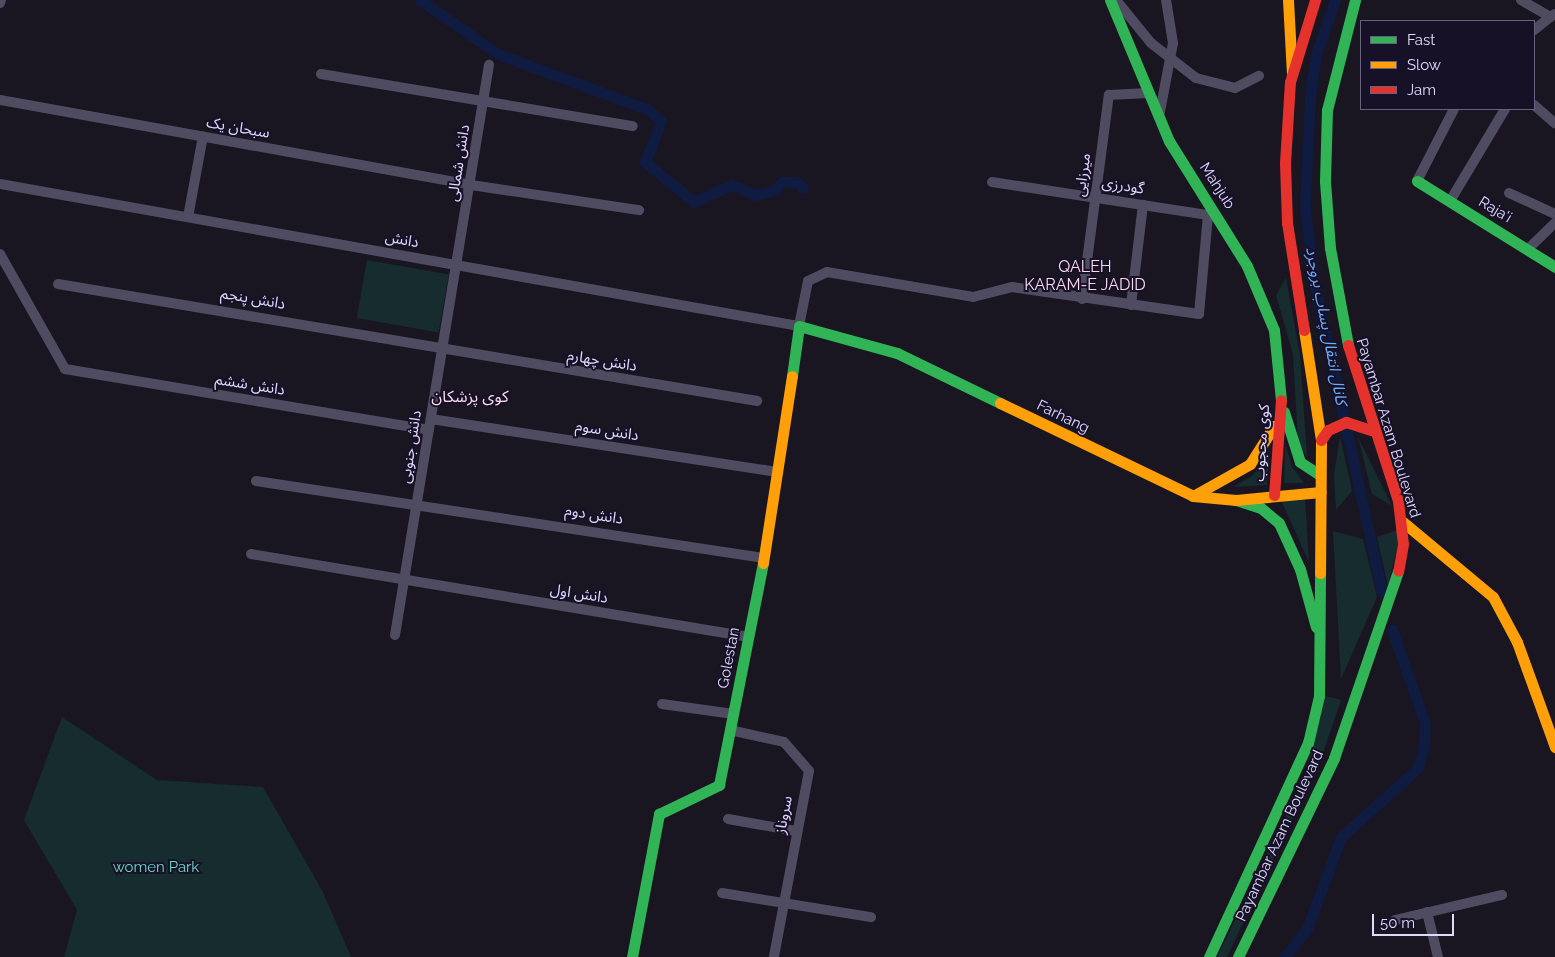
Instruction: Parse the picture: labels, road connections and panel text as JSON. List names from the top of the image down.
{
  "streets": {
    "main road": [
      "Mahjub",
      "Raja'i",
      "Farhang",
      "Payambar Azam Boulevard",
      "کوی محجوب",
      "Golestan"
    ],
    "street": [
      "سبحان یک",
      "دانش شمالی",
      "میرزایی",
      "گودرزی",
      "دانش",
      "دانش پنجم",
      "دانش چهارم",
      "دانش ششم",
      "دانش سوم",
      "دانش جنوبی",
      "دانش دوم",
      "دانش اول",
      "سروناز"
    ]
  },
  "crossings": [
    ["سبحان یک", "دانش شمالی"],
    ["دانش شمالی", "دانش"],
    ["دانش شمالی", "دانش جنوبی"],
    ["میرزایی", "گودرزی"],
    ["میرزایی", "Mahjub"],
    ["گودرزی", "Mahjub"],
    ["Mahjub", "کوی محجوب"],
    ["دانش", "Farhang"],
    ["دانش", "دانش جنوبی"],
    ["دانش", "Golestan"],
    ["دانش پنجم", "دانش چهارم"],
    ["دانش پنجم", "دانش جنوبی"],
    ["دانش چهارم", "دانش جنوبی"],
    ["دانش ششم", "دانش جنوبی"],
    ["Farhang", "Payambar Azam Boulevard"],
    ["Farhang", "کوی محجوب"],
    ["Farhang", "Golestan"],
    ["دانش سوم", "دانش جنوبی"],
    ["دانش سوم", "Golestan"],
    ["دانش جنوبی", "دانش دوم"],
    ["دانش جنوبی", "دانش اول"],
    ["دانش دوم", "Golestan"],
    ["دانش اول", "Golestan"],
    ["Golestan", "سروناز"]
  ],
  "districts": ["QALEH KARAM-E JADID", "کوی پزشکان"],
  "water": ["کانال انتقال پساب بروجرد"],
  "parks": ["women Park"],
  "legend": ["Fast", "Slow", "Jam"],
  "scale_bar": "50 m"
}
